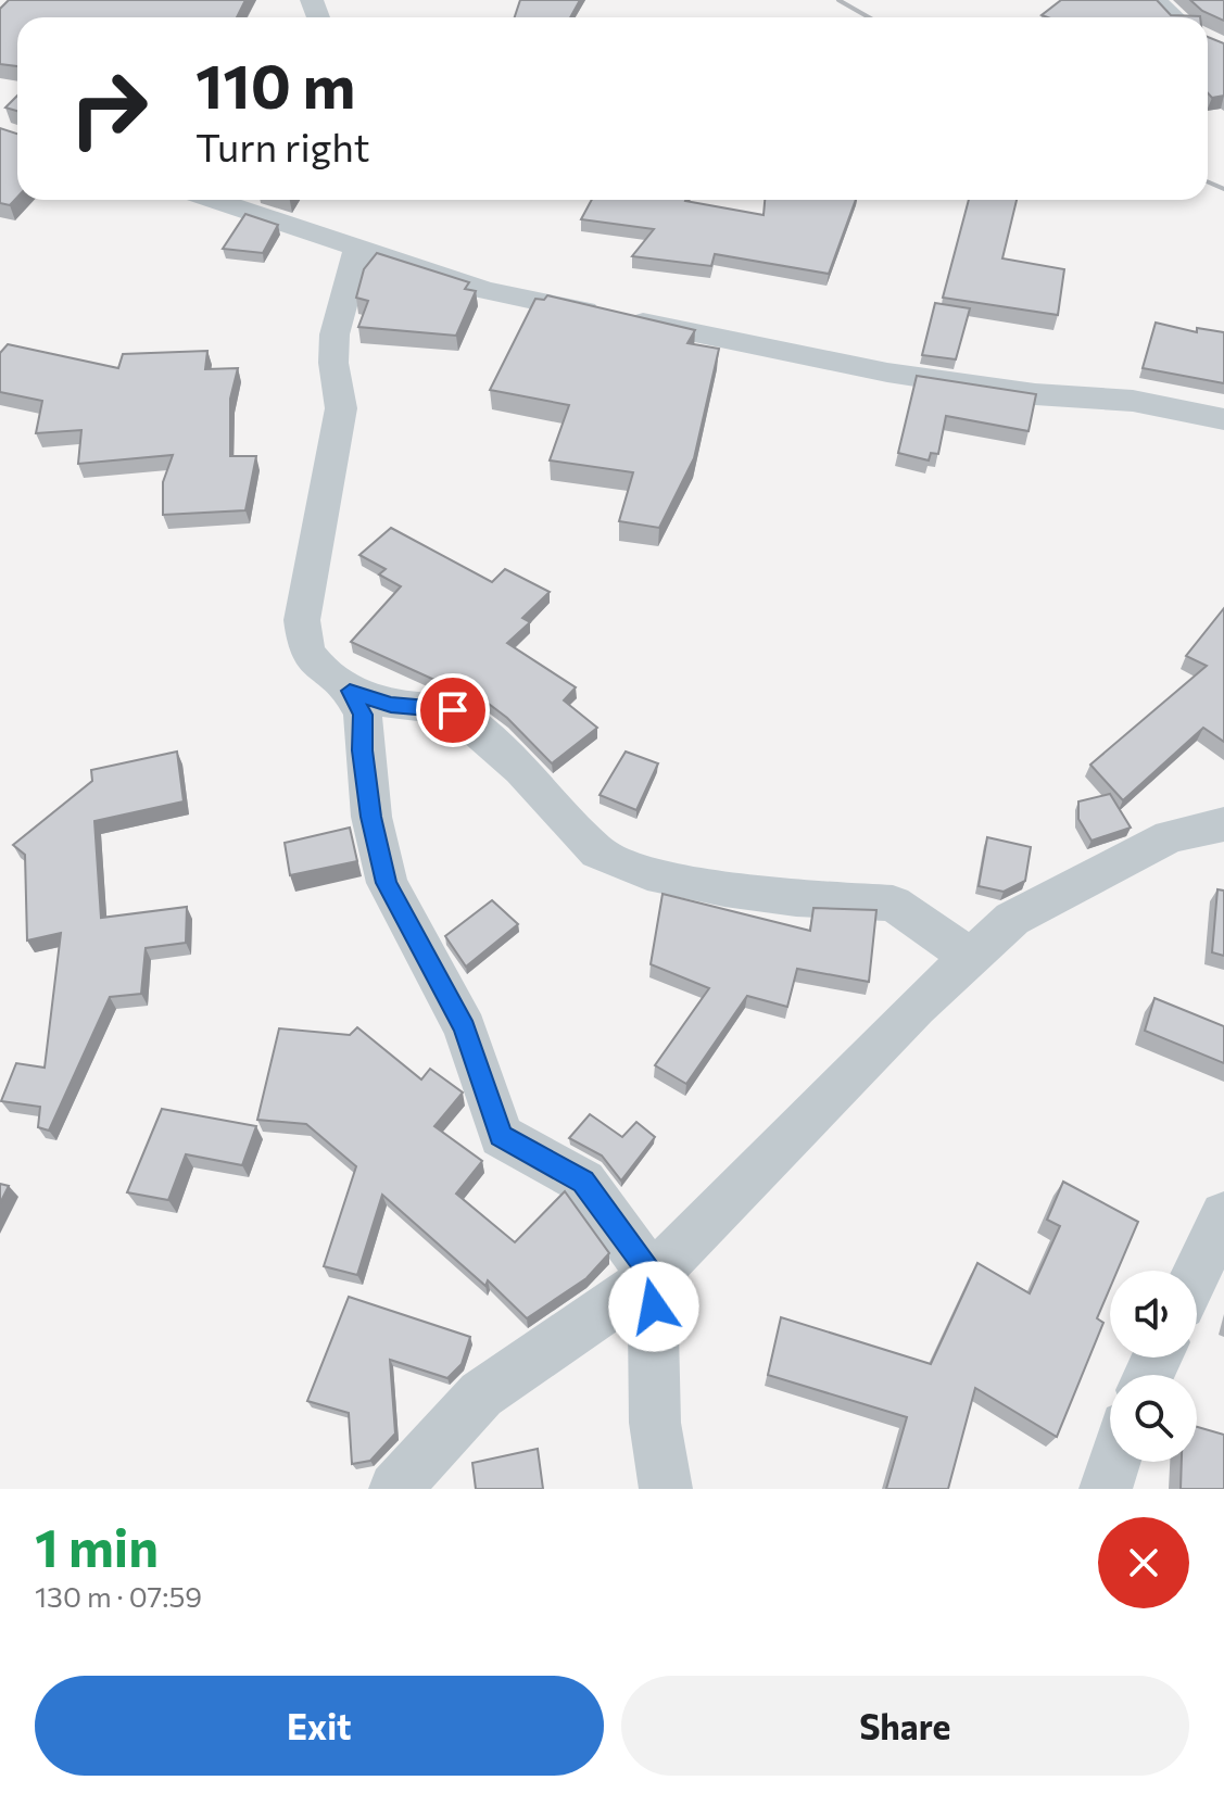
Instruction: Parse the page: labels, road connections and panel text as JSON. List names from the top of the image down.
{
  "page": {
    "turn": ["110 m", "Turn right"],
    "heading": ["1 min", "130 m · 07:59"],
    "buttons": ["Exit", "Share"]
  }
}
